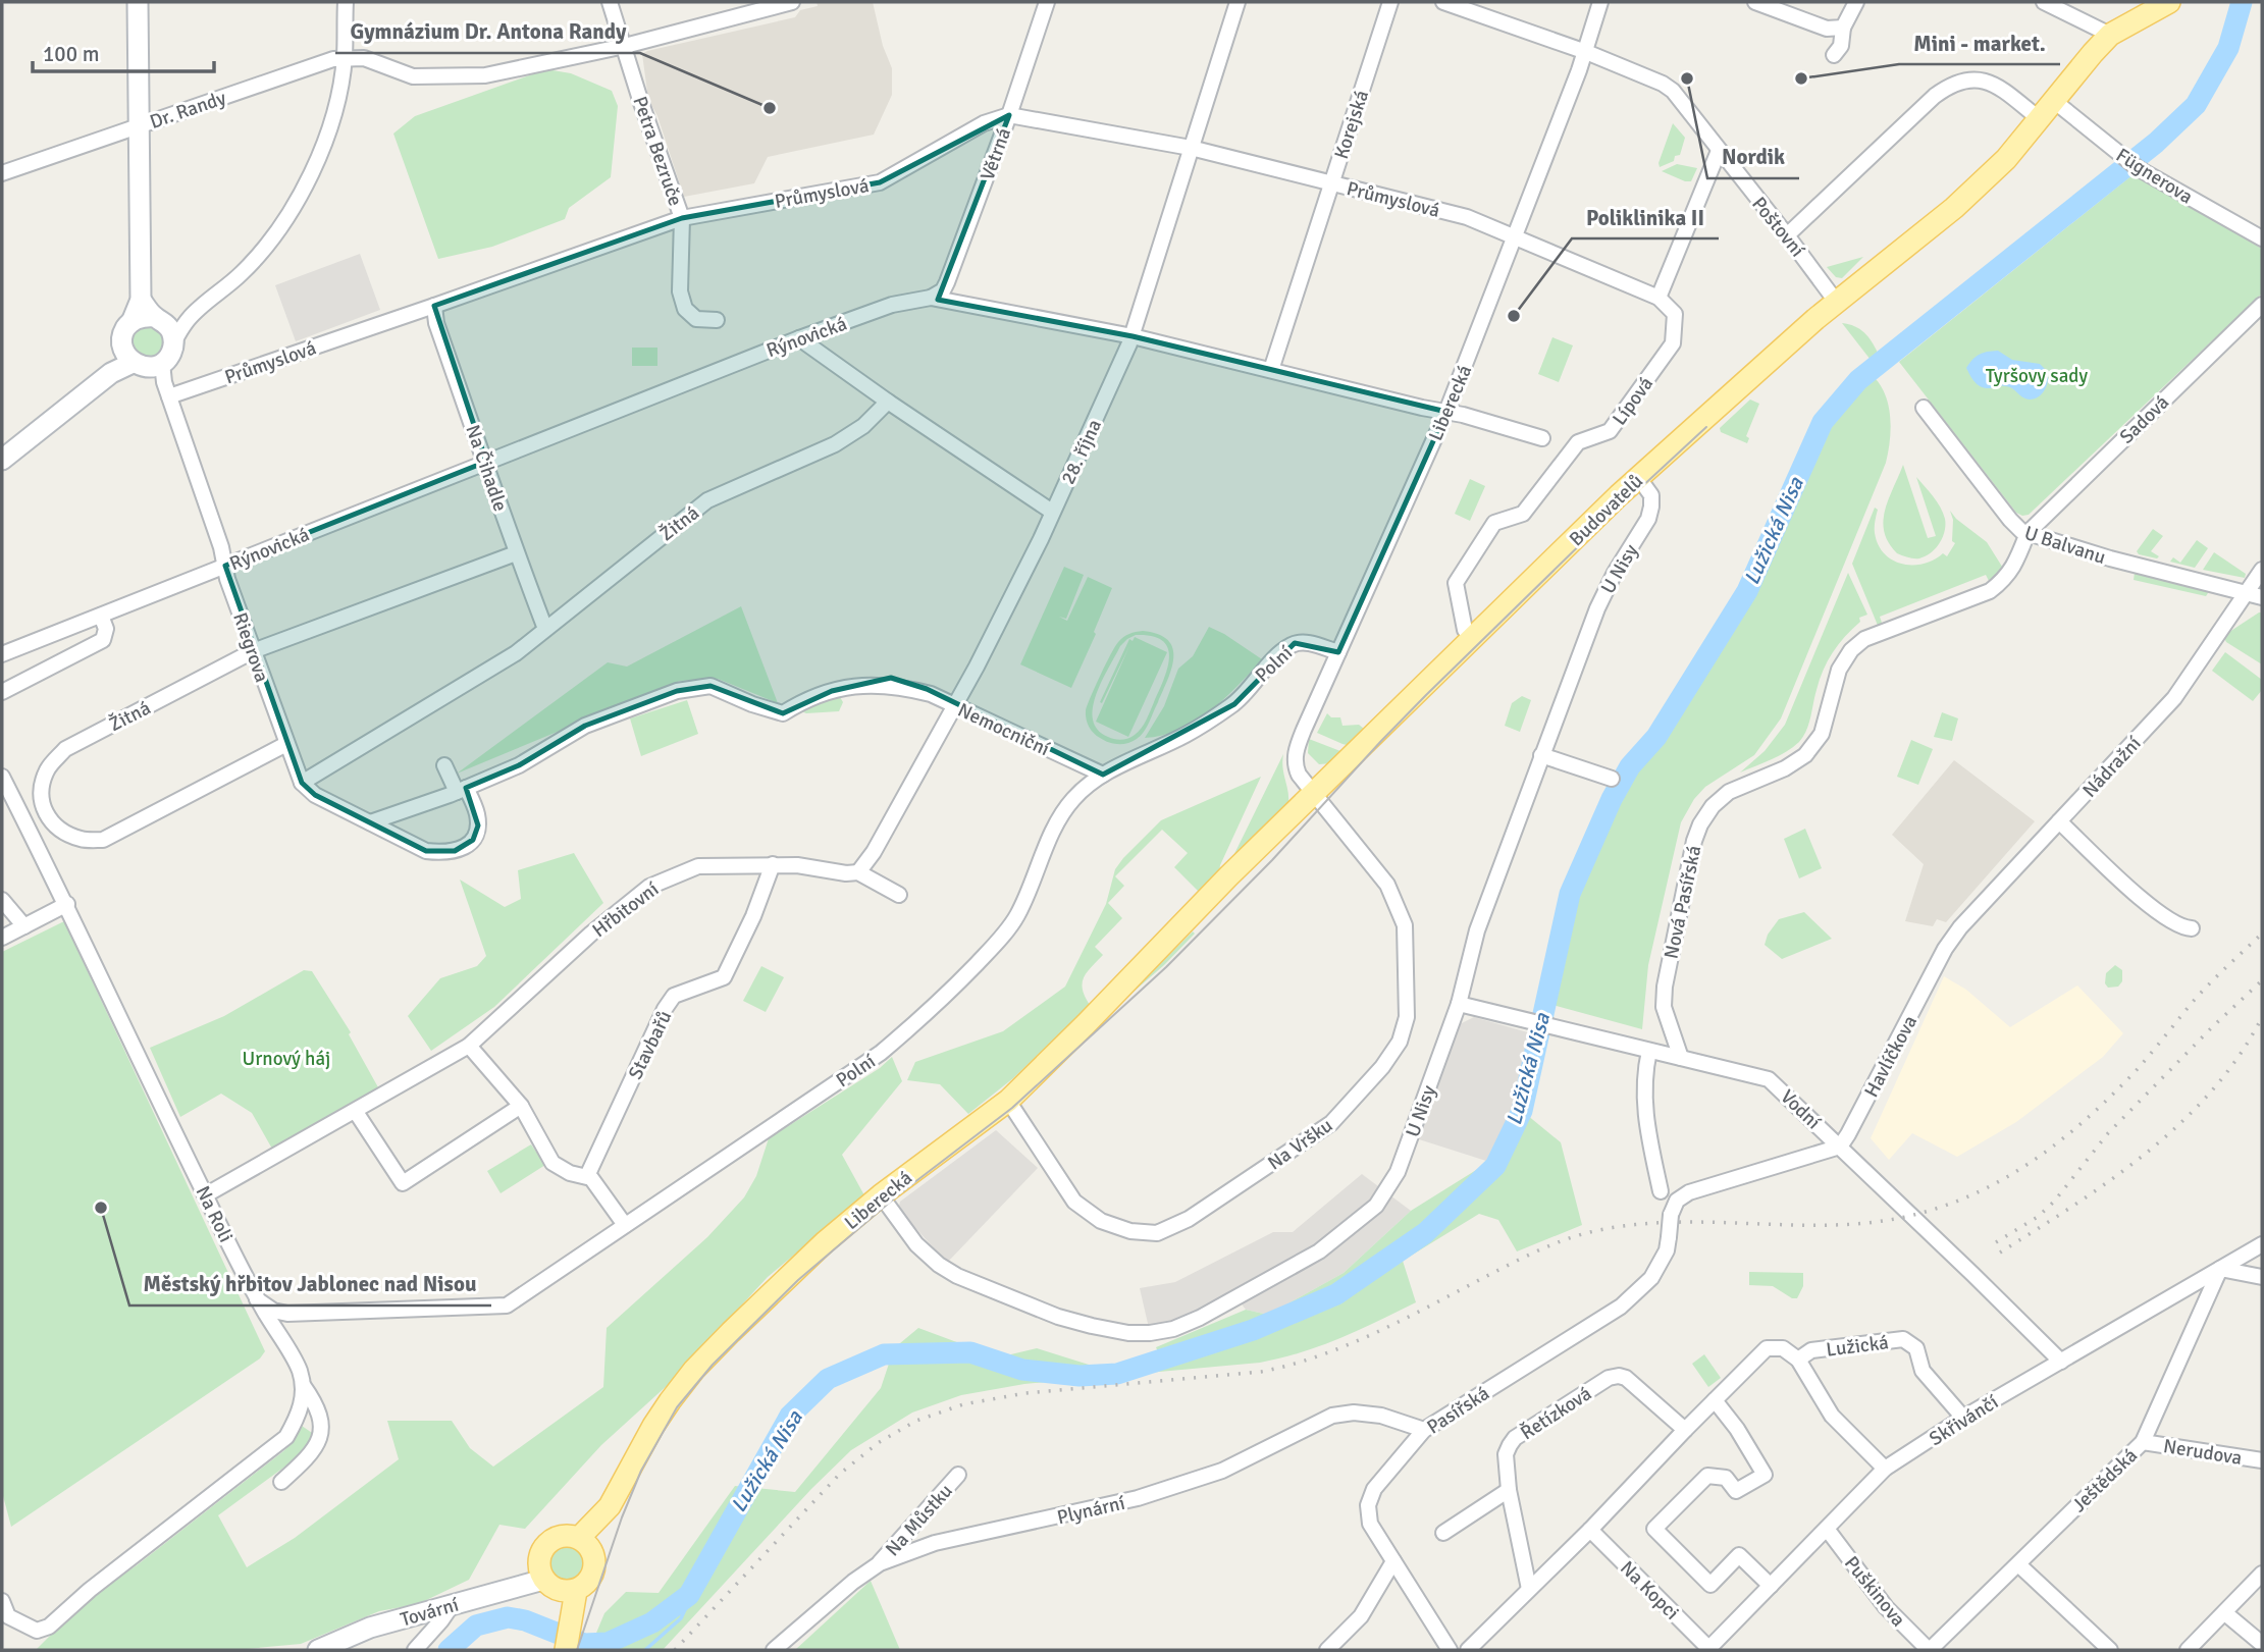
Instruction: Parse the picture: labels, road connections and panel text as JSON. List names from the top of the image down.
{
  "streets": {
    "main road": ["Liberecká", "Budovatelů"],
    "street": [
      "Dr. Randy",
      "Korejská",
      "Petra Bezruče",
      "Větrná",
      "Fügnerova",
      "Průmyslová",
      "Poštovní",
      "Rýnovická",
      "Lípová",
      "Sadová",
      "28. října",
      "Na Čihadle",
      "Žitná",
      "U Balvanu",
      "U Nisy",
      "Riegrova",
      "Polní",
      "Nemocniční",
      "Nádražní",
      "Nová Pasířská",
      "Hřbitovní",
      "Stavbařů",
      "Havlíčkova",
      "Vodní",
      "Na Vršku",
      "Na Roli",
      "Lužická",
      "Pasířská",
      "Řetízková",
      "Skřivánčí",
      "Nerudova",
      "Ještědská",
      "Plynární",
      "Na Můstku",
      "Na Kopci",
      "Puškinova",
      "Tovární"
    ]
  },
  "crossings": [
    ["Dr. Randy", "Petra Bezruče"],
    ["Korejská", "Průmyslová"],
    ["Korejská", "Rýnovická"],
    ["Petra Bezruče", "Průmyslová"],
    ["Větrná", "Průmyslová"],
    ["Větrná", "Rýnovická"],
    ["Fügnerova", "Budovatelů"],
    ["Průmyslová", "Liberecká"],
    ["Průmyslová", "28. října"],
    ["Průmyslová", "Na Čihadle"],
    ["Průmyslová", "Riegrova"],
    ["Poštovní", "Liberecká"],
    ["Poštovní", "Budovatelů"],
    ["Rýnovická", "Liberecká"],
    ["Rýnovická", "28. října"],
    ["Rýnovická", "Na Čihadle"],
    ["Rýnovická", "Riegrova"],
    ["Lípová", "Budovatelů"],
    ["Liberecká", "Budovatelů"],
    ["Liberecká", "U Nisy"],
    ["Liberecká", "Polní"],
    ["Liberecká", "Na Vršku"],
    ["Liberecká", "Tovární"],
    ["Sadová", "U Balvanu"],
    ["Sadová", "Nová Pasířská"],
    ["28. října", "Nemocniční"],
    ["28. října", "Hřbitovní"],
    ["Na Čihadle", "Žitná"],
    ["Budovatelů", "U Nisy"],
    ["Budovatelů", "Na Vršku"],
    ["Žitná", "Riegrova"],
    ["U Balvanu", "Nádražní"],
    ["U Balvanu", "Nová Pasířská"],
    ["U Nisy", "Vodní"],
    ["Polní", "Nemocniční"],
    ["Polní", "Na Roli"],
    ["Nádražní", "Havlíčkova"],
    ["Nová Pasířská", "Vodní"],
    ["Hřbitovní", "Stavbařů"],
    ["Hřbitovní", "Na Roli"],
    ["Havlíčkova", "Vodní"],
    ["Havlíčkova", "Pasířská"],
    ["Vodní", "Pasířská"],
    ["Vodní", "Skřivánčí"],
    ["Lužická", "Skřivánčí"],
    ["Pasířská", "Plynární"],
    ["Skřivánčí", "Ještědská"],
    ["Skřivánčí", "Na Kopci"],
    ["Skřivánčí", "Puškinova"],
    ["Nerudova", "Ještědská"],
    ["Ještědská", "Puškinova"],
    ["Plynární", "Na Můstku"]
  ],
  "water": ["Lužická Nisa"],
  "parks": ["Tyršovy sady", "Urnový háj"],
  "places": [
    "Nordik",
    "Mini - market.",
    "Gymnázium Dr. Antona Randy",
    "Poliklinika II",
    "Městský hřbitov Jablonec nad Nisou"
  ],
  "scale_bar": "100 m"
}
